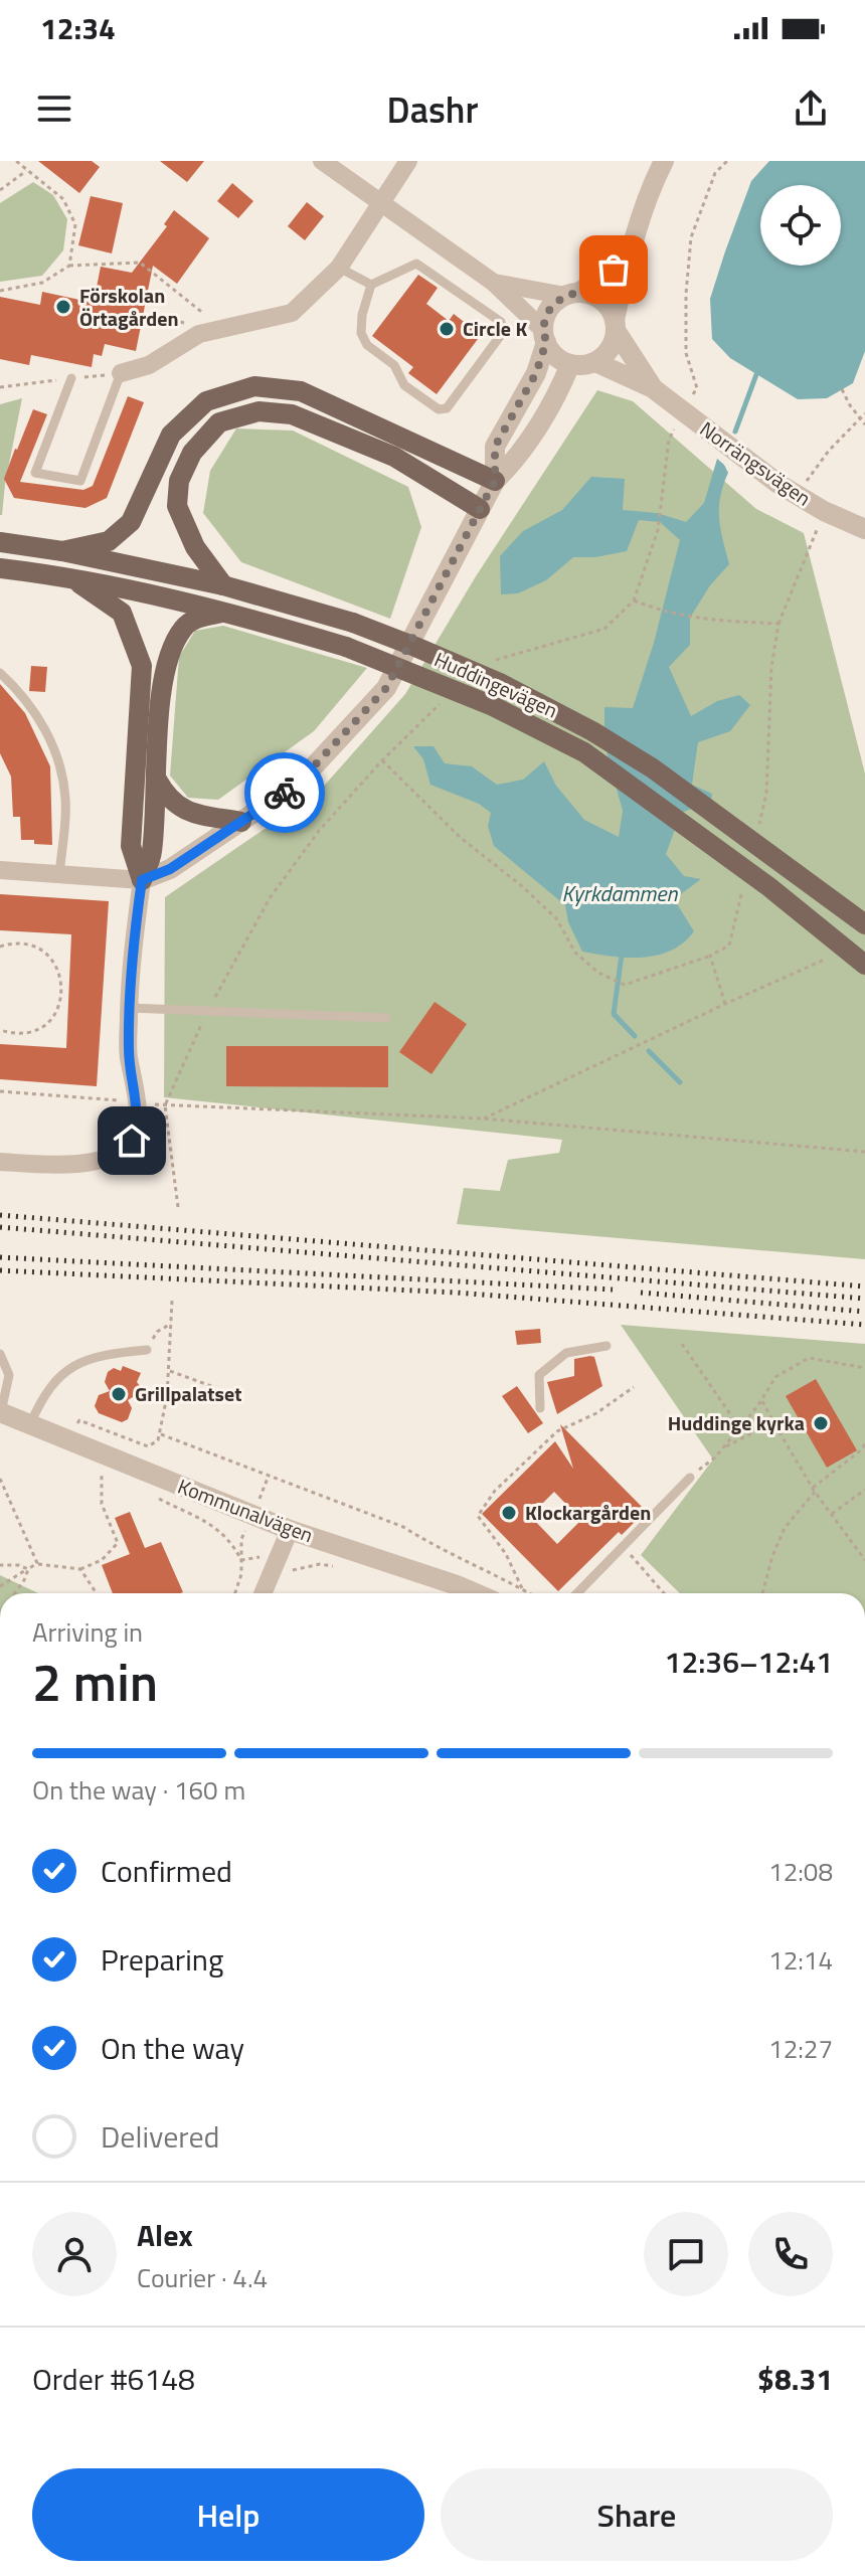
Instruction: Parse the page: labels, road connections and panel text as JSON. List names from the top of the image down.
{
  "streets": {
    "main road": ["Huddingevägen"],
    "street": ["Norrängsvägen", "Kommunalvägen"]
  },
  "water": ["Kyrkdammen"],
  "places": [
    "Förskolan Örtagården",
    "Circle K",
    "Grillpalatset",
    "Huddinge kyrka",
    "Klockargården"
  ],
  "page": {
    "status": "12:34",
    "header": "Dashr",
    "heading": ["2 min", "Arriving in", "12:36–12:41"],
    "panel": [
      "Alex",
      "Courier · 4.4",
      "Order #6148",
      "$8.31"
    ],
    "bar": "On the way · 160 m",
    "list": [
      ["Confirmed", "12:08"],
      ["Preparing", "12:14"],
      ["On the way", "12:27"],
      "Delivered"
    ],
    "buttons": ["Help", "Share"]
  }
}
